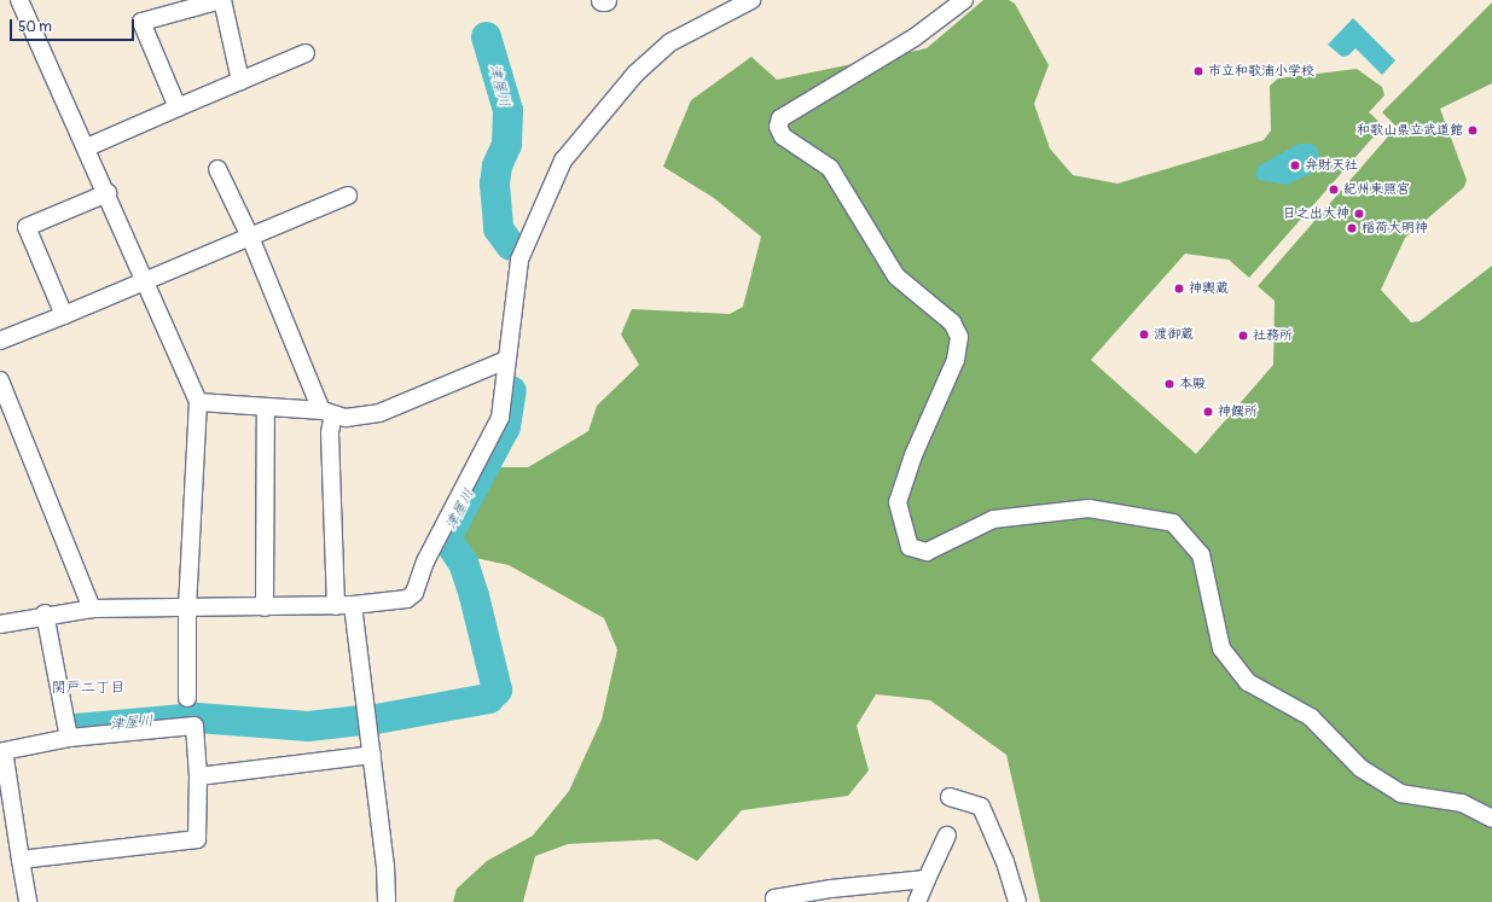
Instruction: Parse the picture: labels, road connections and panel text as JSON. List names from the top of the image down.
{
  "districts": ["関戸二丁目"],
  "water": ["津屋川"],
  "places": [
    "市立和歌浦小学校",
    "和歌山県立武道館",
    "弁財天社",
    "紀州東照宮",
    "日之出大神",
    "稲荷大明神",
    "神輿蔵",
    "渡御蔵",
    "社務所",
    "本殿",
    "神饌所"
  ],
  "scale_bar": "50 m"
}
